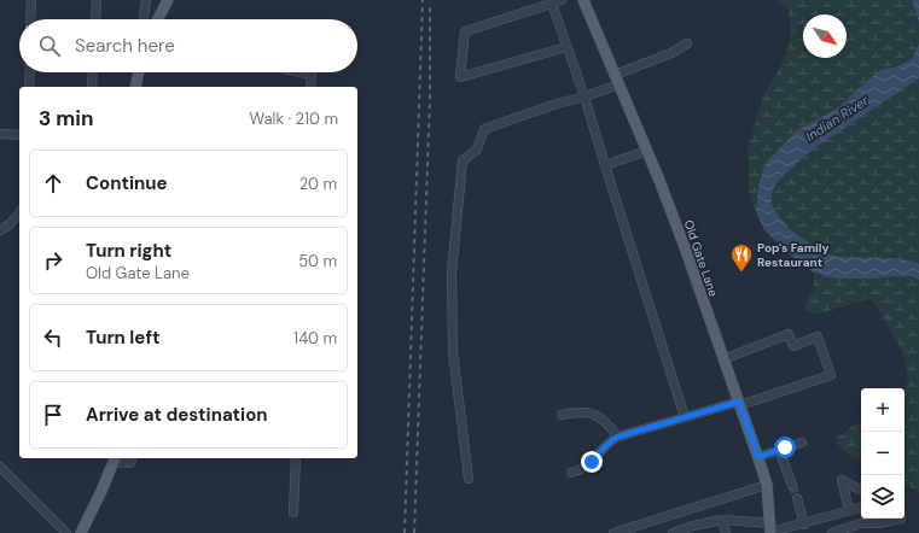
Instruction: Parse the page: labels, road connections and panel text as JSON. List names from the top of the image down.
{
  "streets": {
    "main road": ["Old Gate Lane"]
  },
  "water": ["Indian River"],
  "places": {
    "restaurant": ["Pop's Family Restaurant"]
  },
  "north": "bottom right",
  "page": {
    "search": "Search here",
    "heading": ["3 min", "Walk · 210 m"],
    "list": [
      ["Continue", "20 m"],
      ["Turn right", "Old Gate Lane", "50 m"],
      ["Turn left", "140 m"],
      "Arrive at destination"
    ],
    "map_buttons": ["+", "−"]
  }
}
